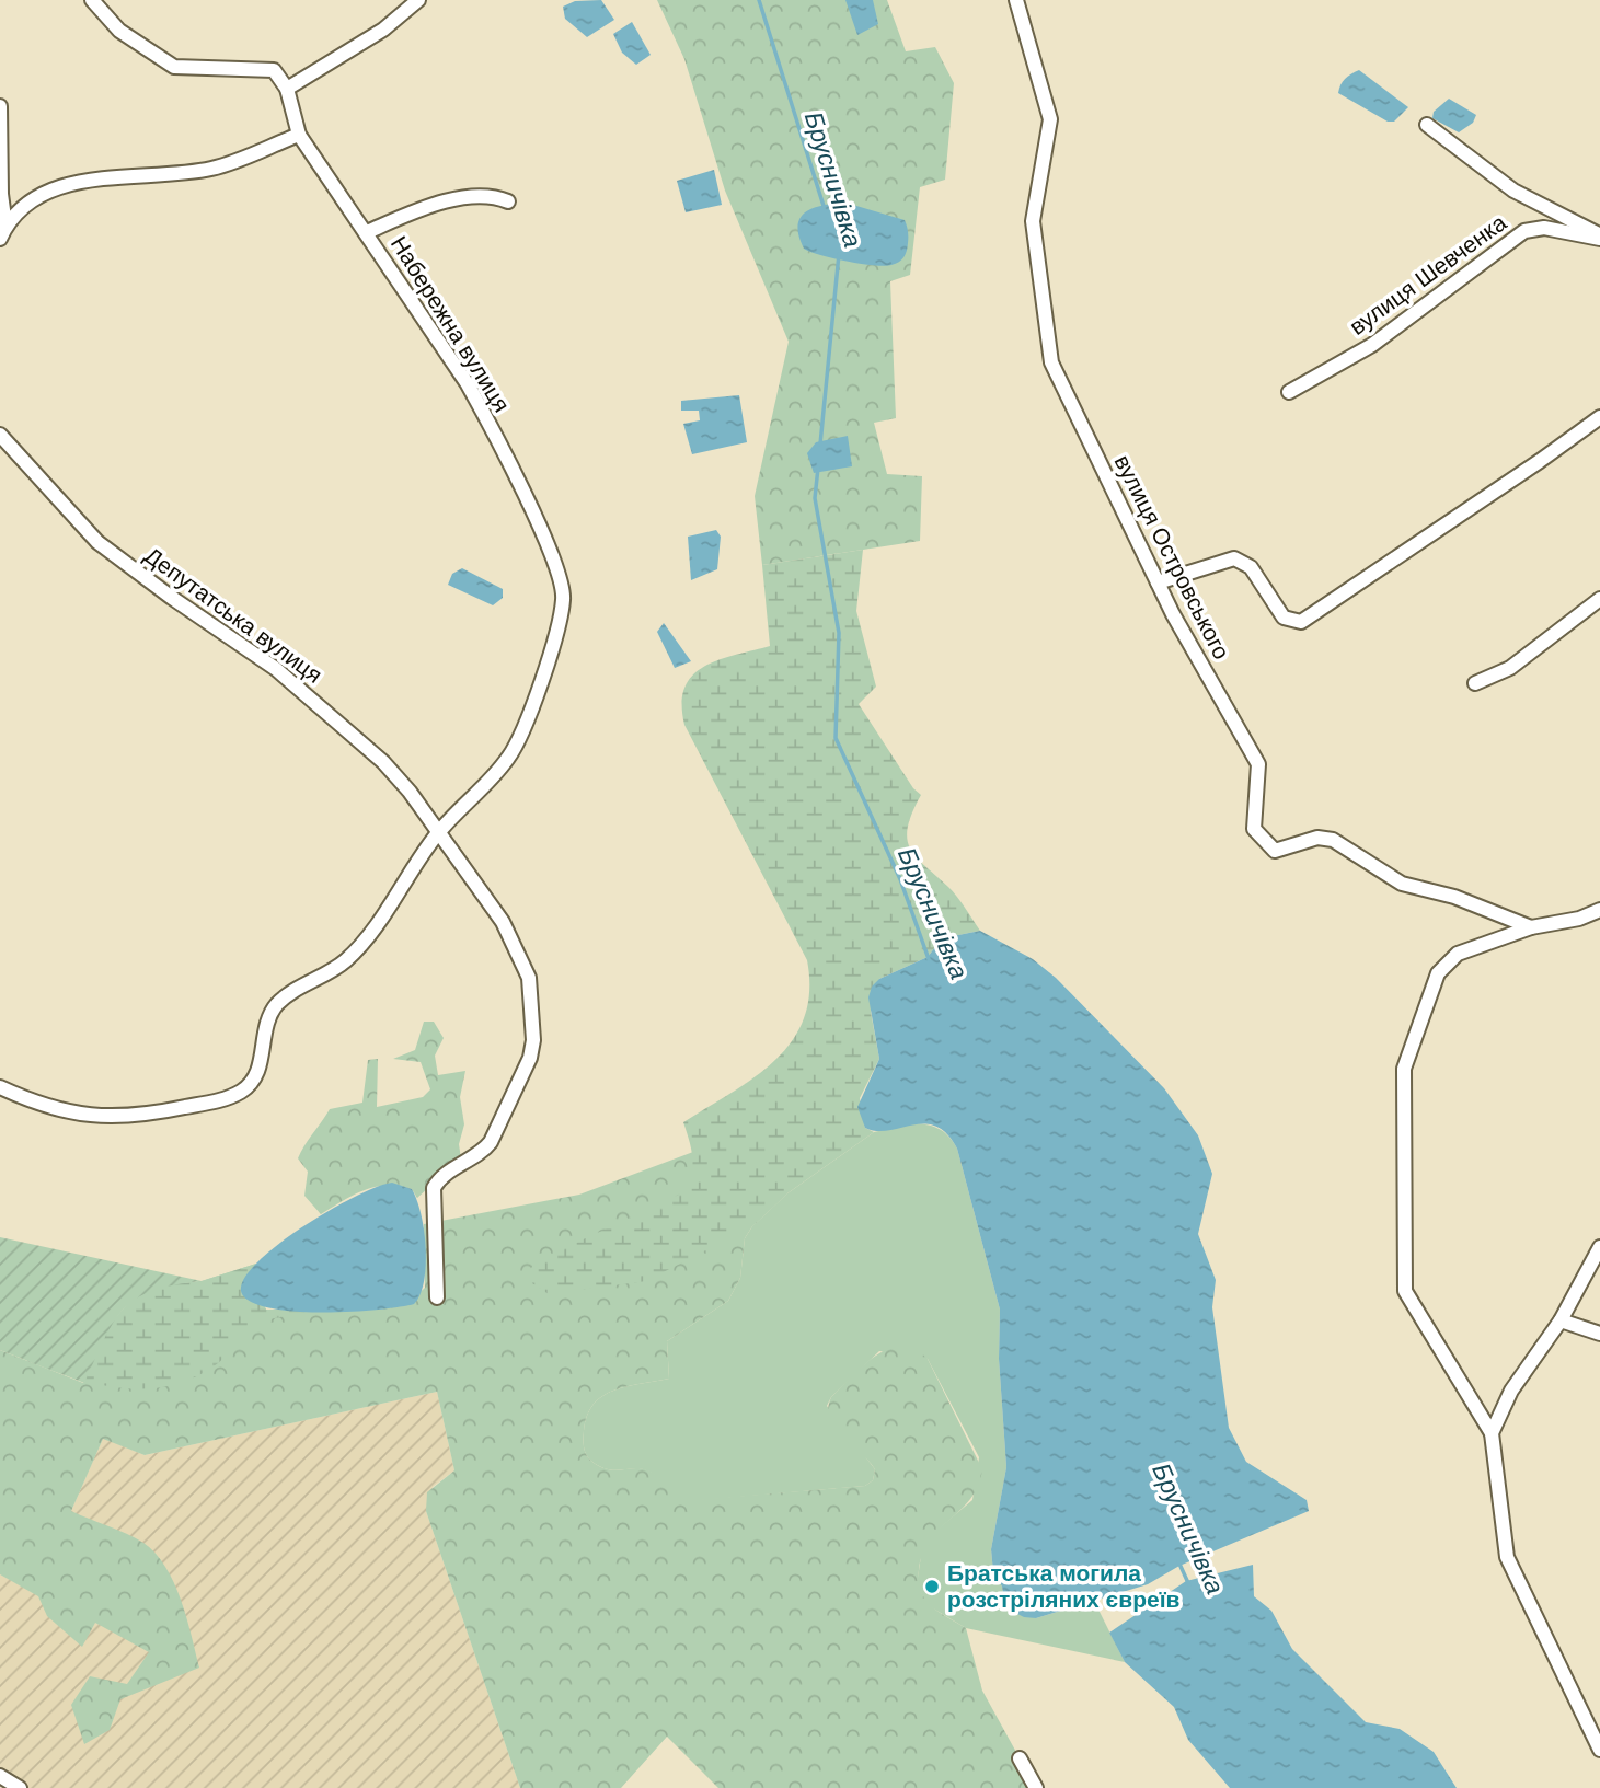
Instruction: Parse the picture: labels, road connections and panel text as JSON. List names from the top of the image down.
{
  "streets": {
    "street": [
      "вулиця Шевченка",
      "Набережна вулиця",
      "вулиця Островського",
      "Депутатська вулиця"
    ]
  },
  "crossings": [
    ["Набережна вулиця", "Депутатська вулиця"]
  ],
  "water": ["Брусничівка"],
  "places": ["Братська могила розстріляних євреїв"]
}
